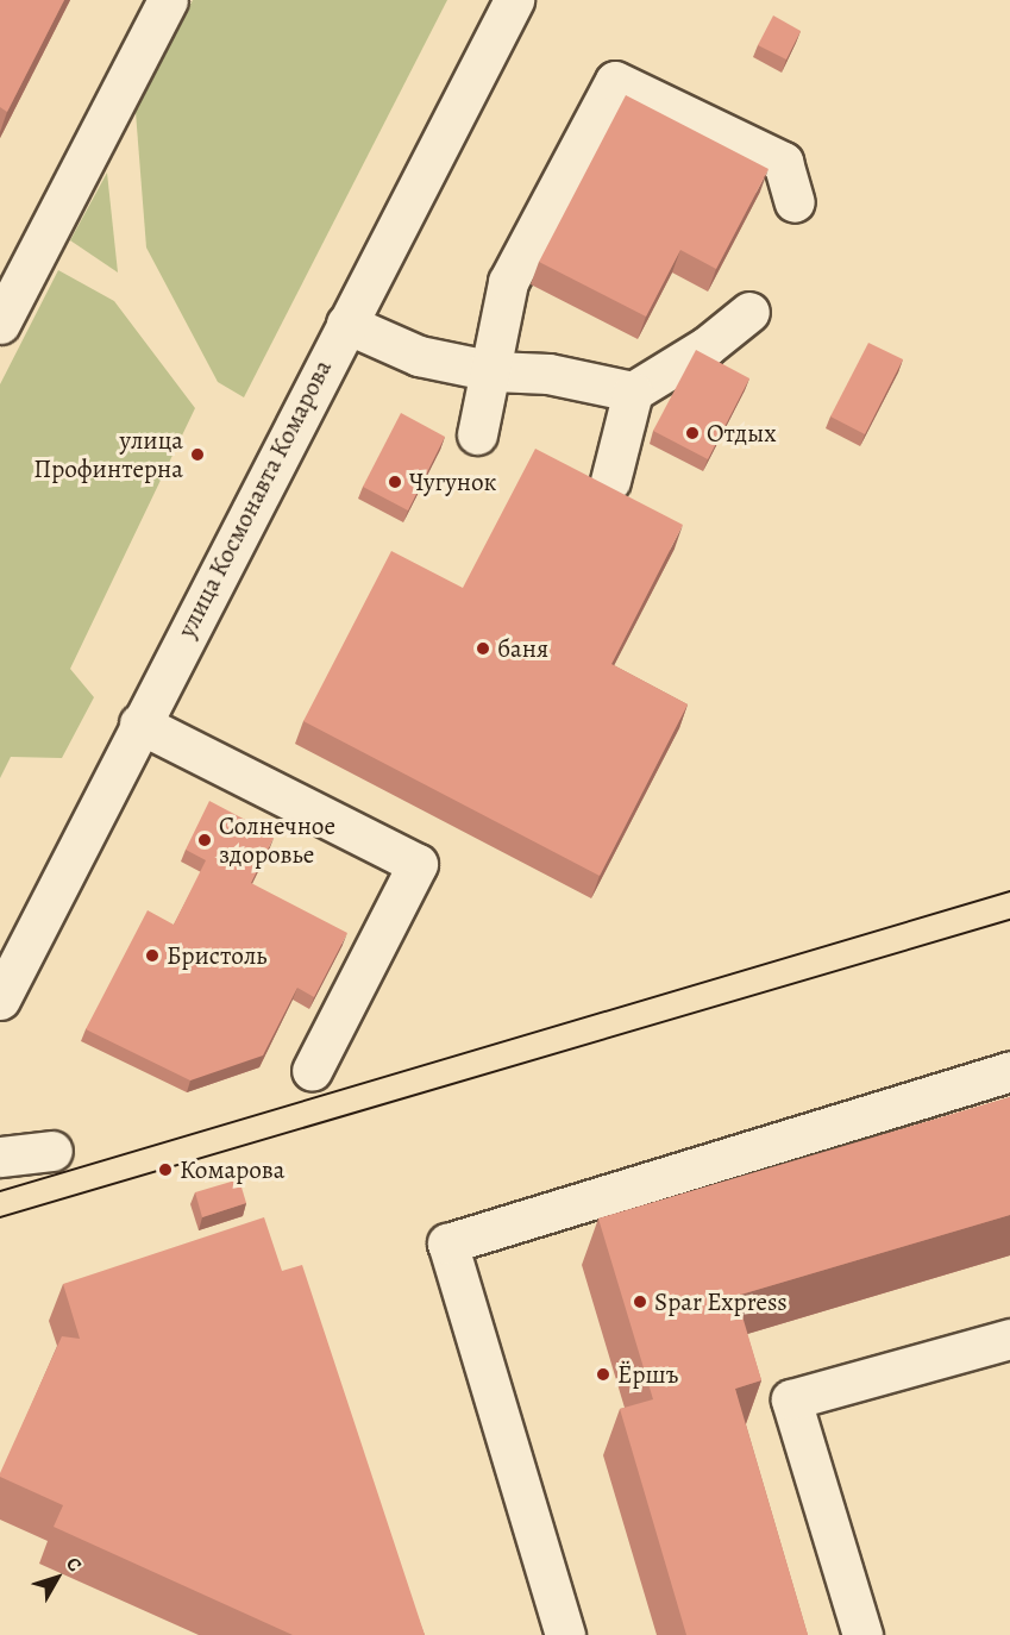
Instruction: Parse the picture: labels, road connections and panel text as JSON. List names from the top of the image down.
{
  "streets": {
    "street": ["улица Космонавта Комарова"]
  },
  "places": [
    "Отдых",
    "улица Профинтерна",
    "Чугунок",
    "баня",
    "Солнечное здоровье",
    "Бристоль",
    "Комарова",
    "Spar Express",
    "Ёршъ"
  ],
  "north": "top right"
}
